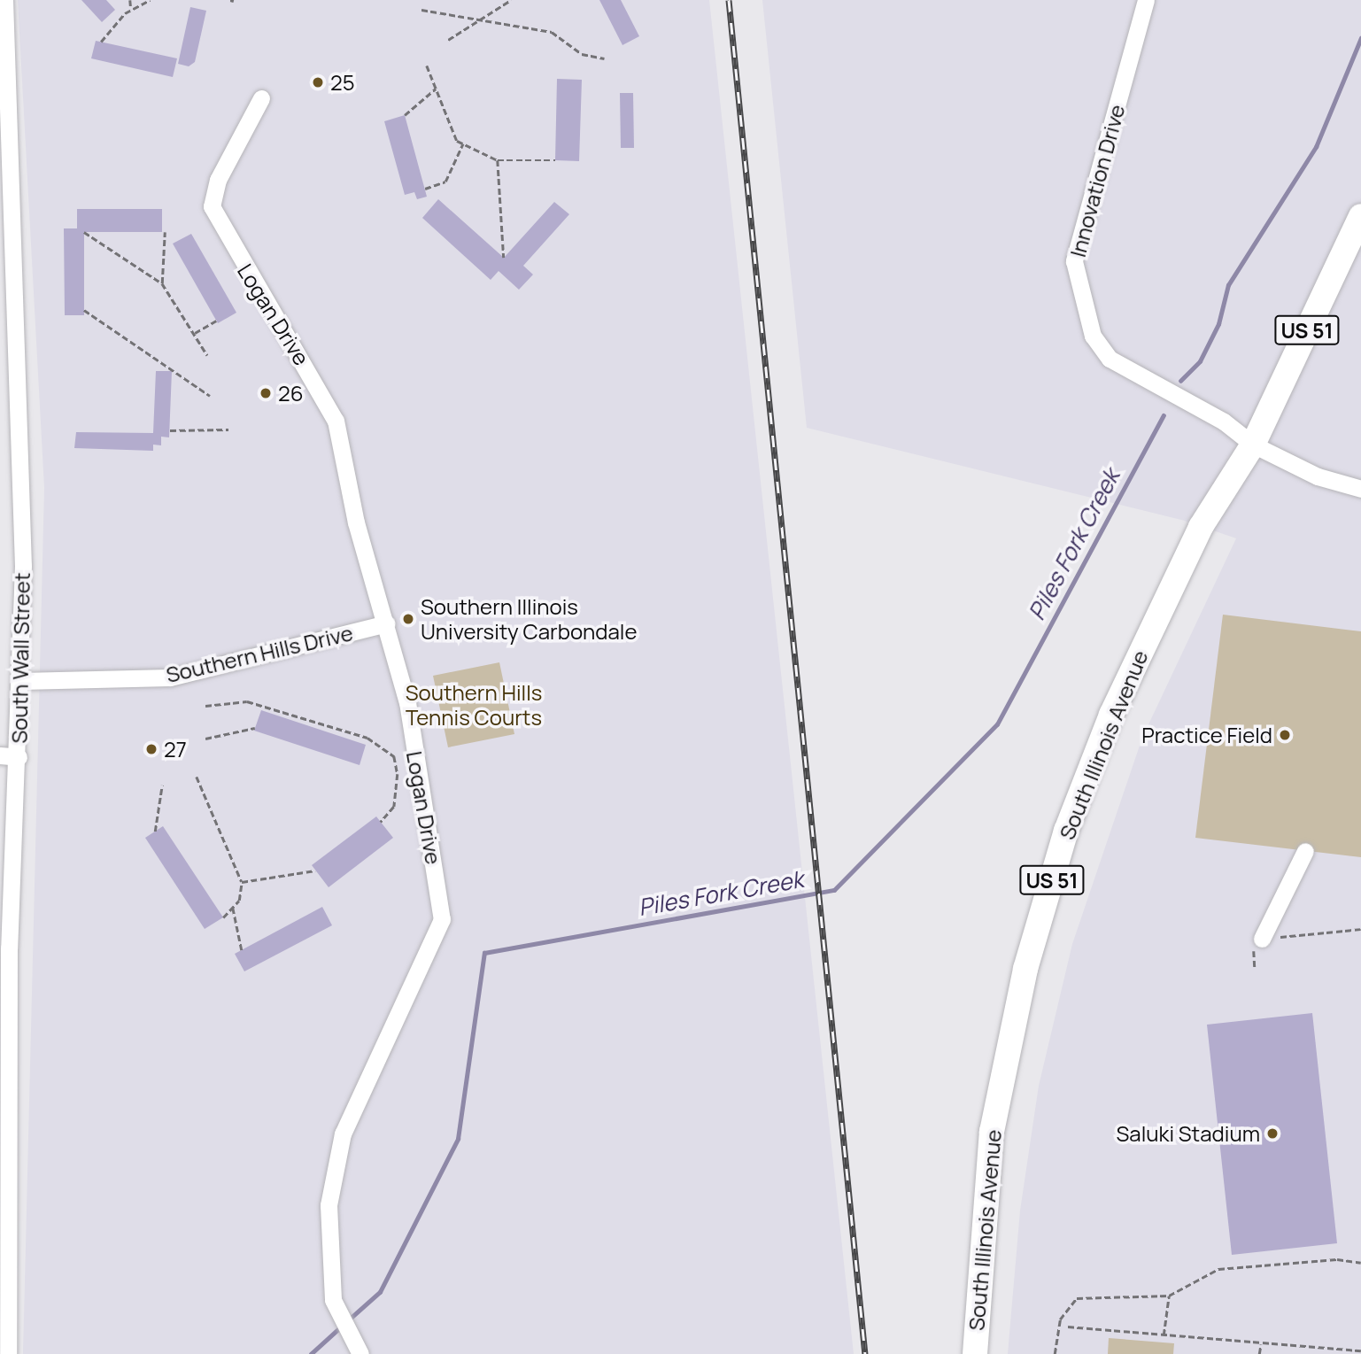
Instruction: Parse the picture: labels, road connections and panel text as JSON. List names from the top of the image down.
{
  "streets": {
    "highway": ["US 51", "South Illinois Avenue"],
    "street": [
      "Innovation Drive",
      "Logan Drive",
      "Southern Hills Drive",
      "South Wall Street"
    ]
  },
  "crossings": [
    ["Innovation Drive", "South Illinois Avenue"],
    ["Logan Drive", "Southern Hills Drive"],
    ["Southern Hills Drive", "South Wall Street"]
  ],
  "water": ["Piles Fork Creek"],
  "parks": ["Southern Hills Tennis Courts"],
  "places": [
    "25",
    "26",
    "Southern Illinois University Carbondale",
    "Practice Field",
    "27",
    "Saluki Stadium"
  ]
}
